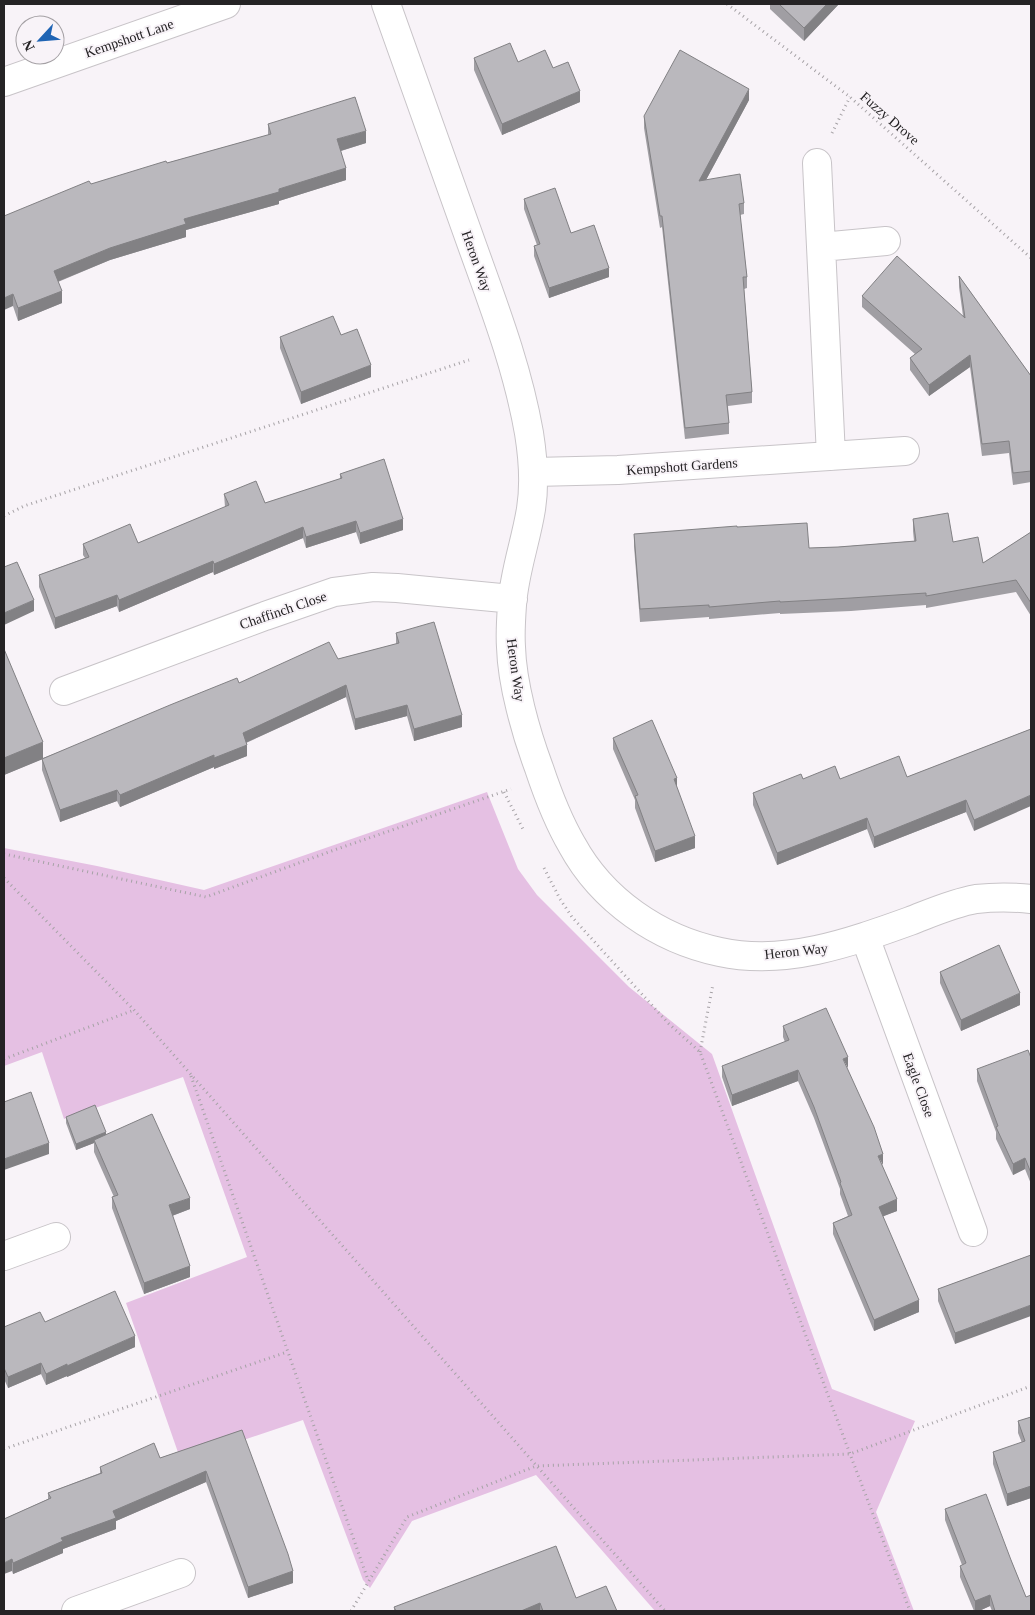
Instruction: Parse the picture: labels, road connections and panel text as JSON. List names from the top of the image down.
{
  "streets": {
    "street": [
      "Kempshott Lane",
      "Heron Way",
      "Kempshott Gardens",
      "Chaffinch Close",
      "Eagle Close"
    ],
    "path": ["Fuzzy Drove"]
  },
  "crossings": [
    ["Heron Way", "Kempshott Gardens"],
    ["Heron Way", "Chaffinch Close"],
    ["Heron Way", "Eagle Close"]
  ],
  "north": "bottom left"
}
